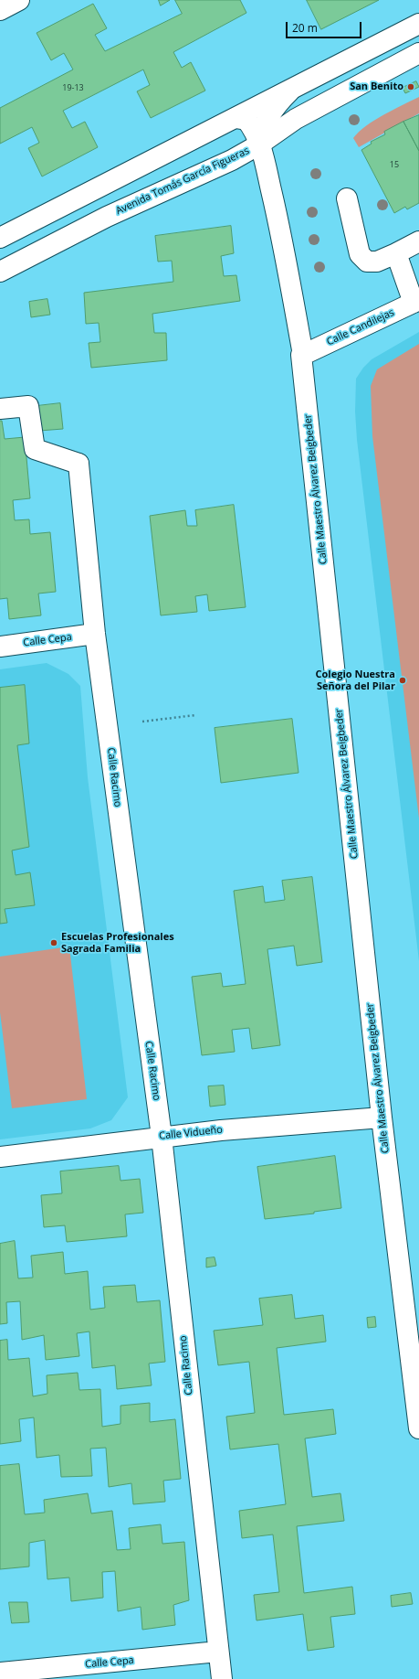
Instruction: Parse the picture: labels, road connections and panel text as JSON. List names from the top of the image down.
{
  "streets": {
    "street": [
      "Avenida Tomás García Figueras",
      "Calle Candilejas",
      "Calle Maestro Álvarez Beigbeder",
      "Calle Cepa",
      "Calle Racimo",
      "Calle Vidueño"
    ]
  },
  "crossings": [
    ["Avenida Tomás García Figueras", "Calle Maestro Álvarez Beigbeder"],
    ["Calle Candilejas", "Calle Maestro Álvarez Beigbeder"],
    ["Calle Maestro Álvarez Beigbeder", "Calle Vidueño"],
    ["Calle Cepa", "Calle Racimo"],
    ["Calle Racimo", "Calle Vidueño"]
  ],
  "places": ["San Benito", "Colegio Nuestra Señora del Pilar", "Escuelas Profesionales Sagrada Familia"],
  "house_numbers": ["19-13", "15"],
  "scale_bar": "20 m"
}
